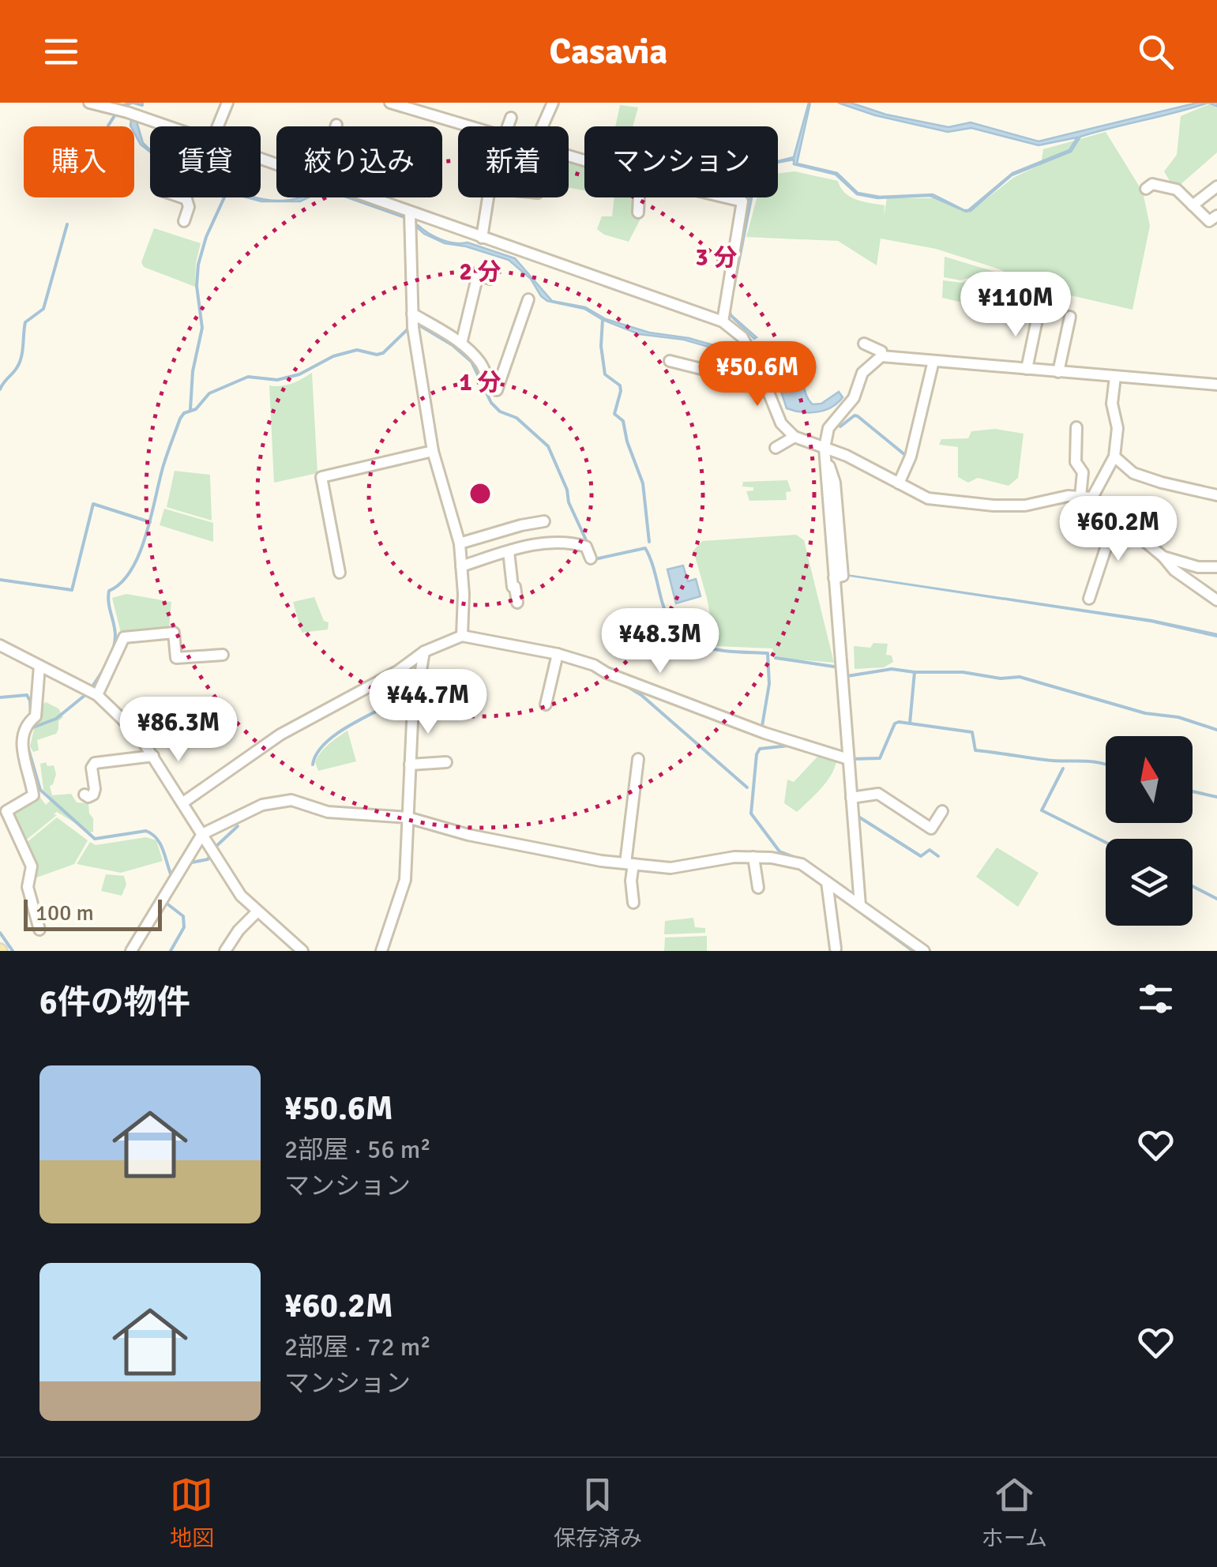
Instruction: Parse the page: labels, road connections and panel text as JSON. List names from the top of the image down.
{
  "scale_bar": "100 m",
  "north": "top",
  "page": {
    "header": "Casavia",
    "chip": [
      "購入",
      "賃貸",
      "絞り込み",
      "新着",
      "マンション"
    ],
    "price": [
      "¥110M",
      "¥50.6M",
      "¥60.2M",
      "¥48.3M",
      "¥44.7M",
      "¥86.3M"
    ],
    "scale": "100 m",
    "heading": "6件の物件",
    "list": [
      {
        "name": "¥50.6M",
        "note": "2部屋 · 56 m² · マンション"
      },
      {
        "name": "¥60.2M",
        "note": "2部屋 · 72 m² · マンション"
      }
    ],
    "tabs": ["地図", "保存済み", "ホーム"]
  },
  "rings": ["3 分", "2 分", "1 分"]
}
